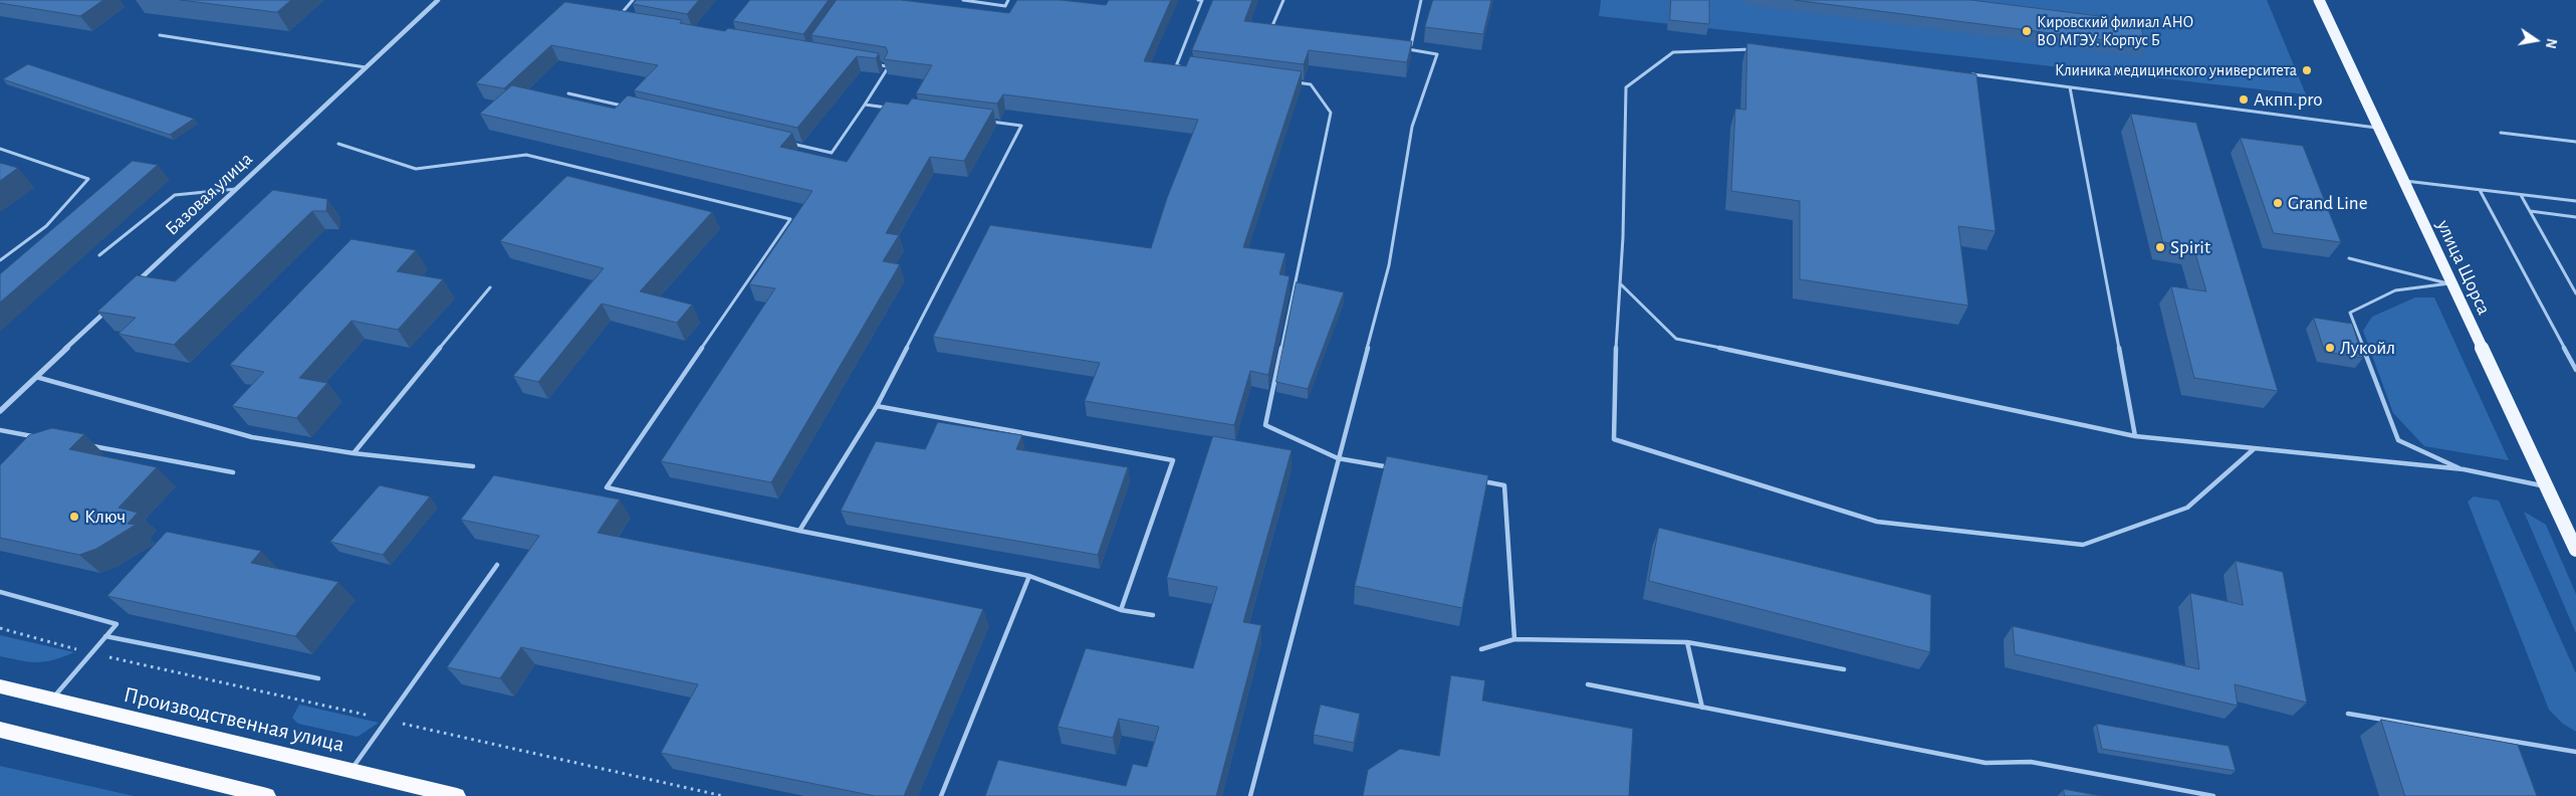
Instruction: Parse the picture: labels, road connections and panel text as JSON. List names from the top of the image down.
{
  "streets": {
    "highway": ["Производственная улица"],
    "main road": ["улица Щорса"],
    "street": ["Базовая улица"]
  },
  "places": [
    "Кировский филиал АНО ВО МГЭУ. Корпус Б",
    "Клиника медицинского университета",
    "Акпп.pro",
    "Grand Line",
    "Spirit",
    "Лукойл",
    "Ключ"
  ],
  "north": "right"
}
